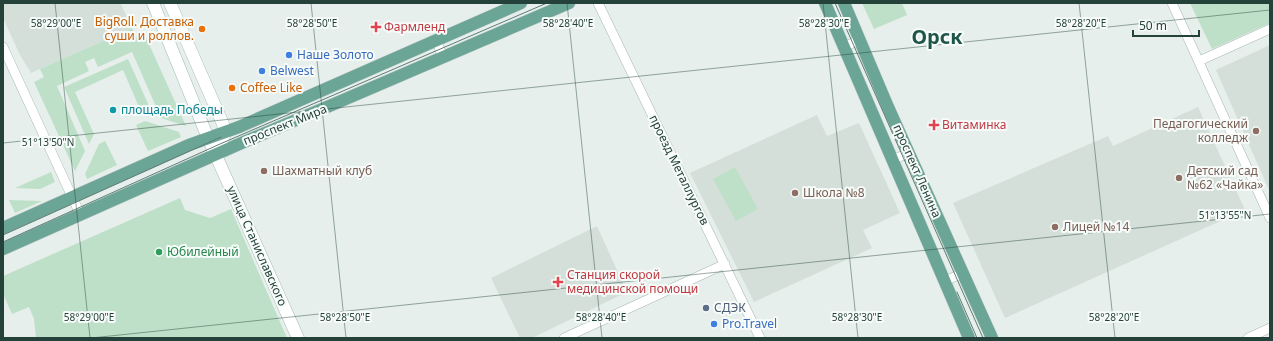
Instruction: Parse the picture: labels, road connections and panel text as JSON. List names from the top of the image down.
{
  "streets": {
    "main road": ["проспект Мира", "проспект Ленина", "улица Станиславского"],
    "street": ["проезд Металлургов"]
  },
  "crossings": [
    ["проспект Мира", "улица Станиславского"]
  ],
  "districts": ["Орск"],
  "places": {
    "health": ["Фармленд", "Витаминка", "Станция скорой медицинской помощи"],
    "other": [
      "BigRoll. Доставка суши и роллов.",
      "Наше Золото",
      "Belwest",
      "Coffee Like",
      "площадь Победы",
      "Педагогический колледж",
      "Шахматный клуб",
      "Детский сад №62 «Чайка»",
      "Школа №8",
      "Лицей №14",
      "Юбилейный",
      "СДЭК",
      "Pro.Travel"
    ]
  },
  "scale_bar": "50 m",
  "coordinates": [
    "58°29'00\"E",
    "58°28'50\"E",
    "58°28'40\"E",
    "58°28'30\"E",
    "58°28'20\"E",
    "51°13'50\"N",
    "51°13'55\"N"
  ]
}
